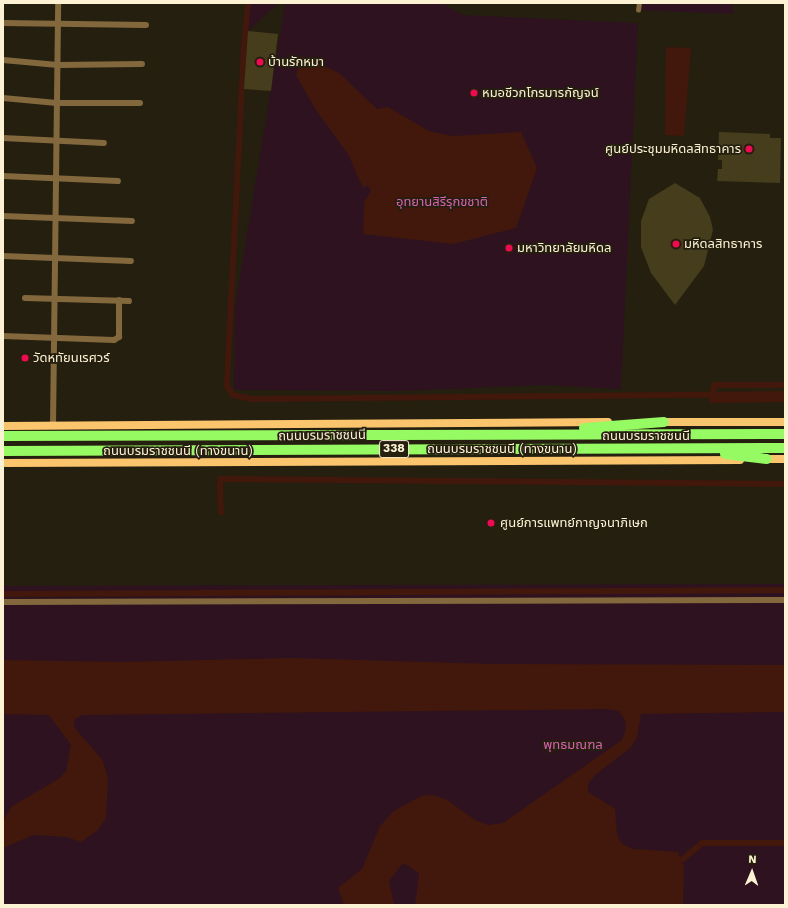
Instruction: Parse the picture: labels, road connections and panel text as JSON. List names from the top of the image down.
{
  "streets": {
    "highway": ["ถนนบรมราชชนนี", "338"],
    "main road": ["ถนนบรมราชชนนี (ทางขนาน)"]
  },
  "parks": ["อุทยานสิรีรุกขชาติ", "พุทธมณฑล"],
  "places": [
    "บ้านรักหมา",
    "หมอชีวกโกรมารกัญจน์",
    "ศูนย์ประชุมมหิดลสิทธาคาร",
    "มหิดลสิทธาคาร",
    "มหาวิทยาลัยมหิดล",
    "วัดหทัยนเรศวร์",
    "ศูนย์การแพทย์กาญจนาภิเษก"
  ],
  "north": "top"
}
